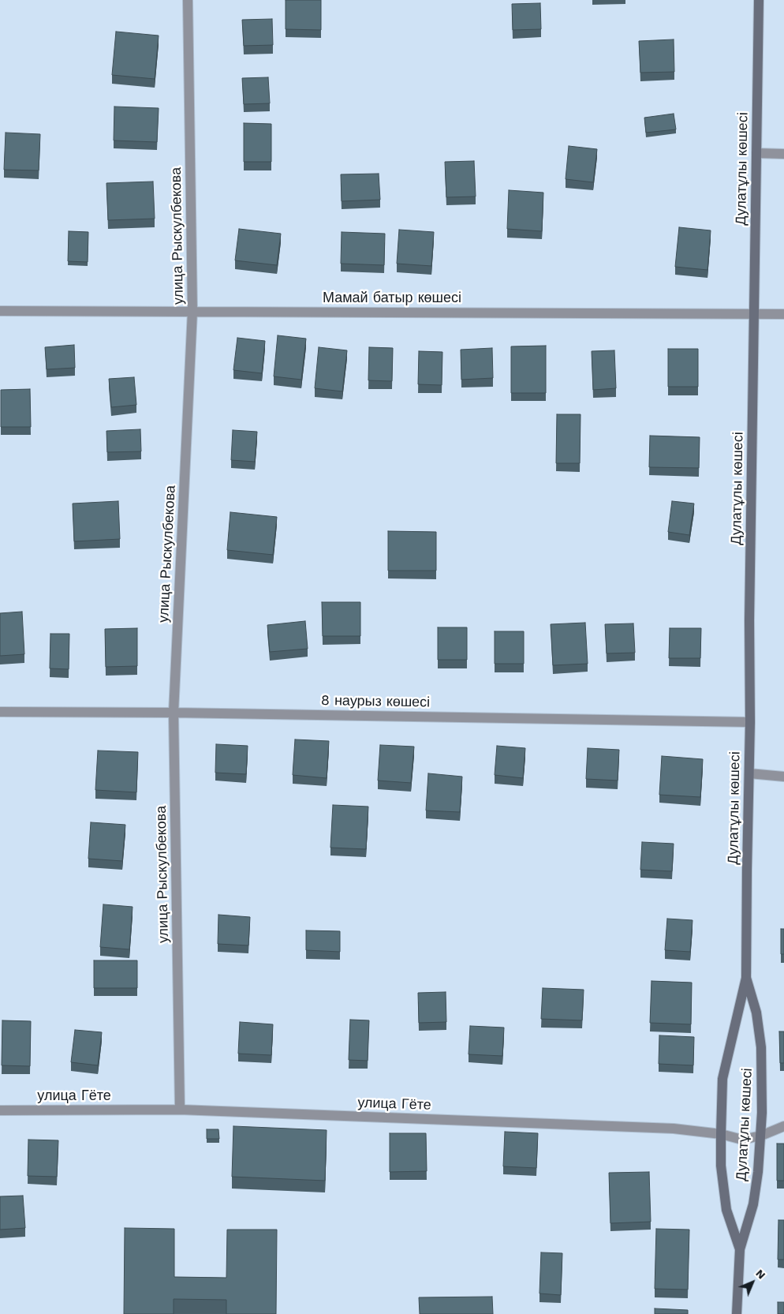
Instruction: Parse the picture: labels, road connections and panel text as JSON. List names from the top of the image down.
{
  "streets": {
    "street": [
      "Дулатұлы көшесі",
      "улица Рыскулбекова",
      "Мамай батыр көшесі",
      "8 наурыз көшесі",
      "улица Гёте"
    ]
  },
  "crossings": [
    ["Дулатұлы көшесі", "Мамай батыр көшесі"],
    ["Дулатұлы көшесі", "8 наурыз көшесі"],
    ["Дулатұлы көшесі", "улица Гёте"],
    ["улица Рыскулбекова", "Мамай батыр көшесі"],
    ["улица Рыскулбекова", "8 наурыз көшесі"],
    ["улица Рыскулбекова", "улица Гёте"]
  ],
  "north": "top right"
}
